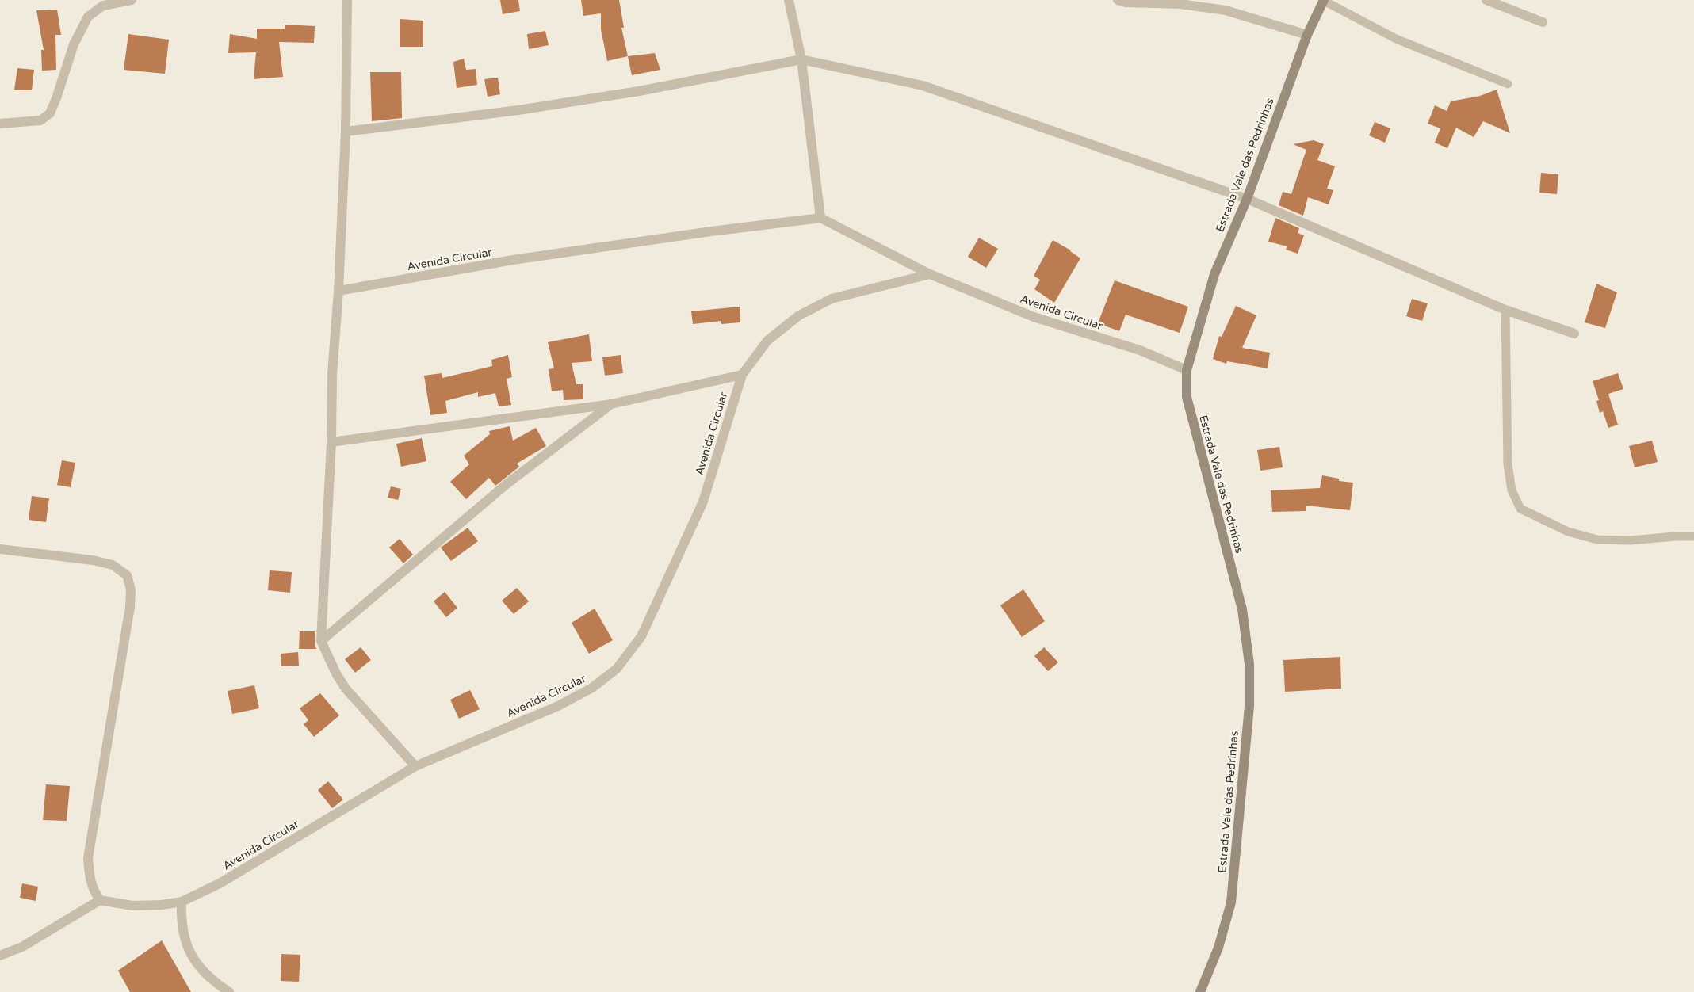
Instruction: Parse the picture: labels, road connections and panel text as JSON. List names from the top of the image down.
{
  "streets": {
    "main road": ["Estrada Vale das Pedrinhas"],
    "street": ["Avenida Circular"]
  },
  "crossings": [
    ["Estrada Vale das Pedrinhas", "Avenida Circular"]
  ]
}
